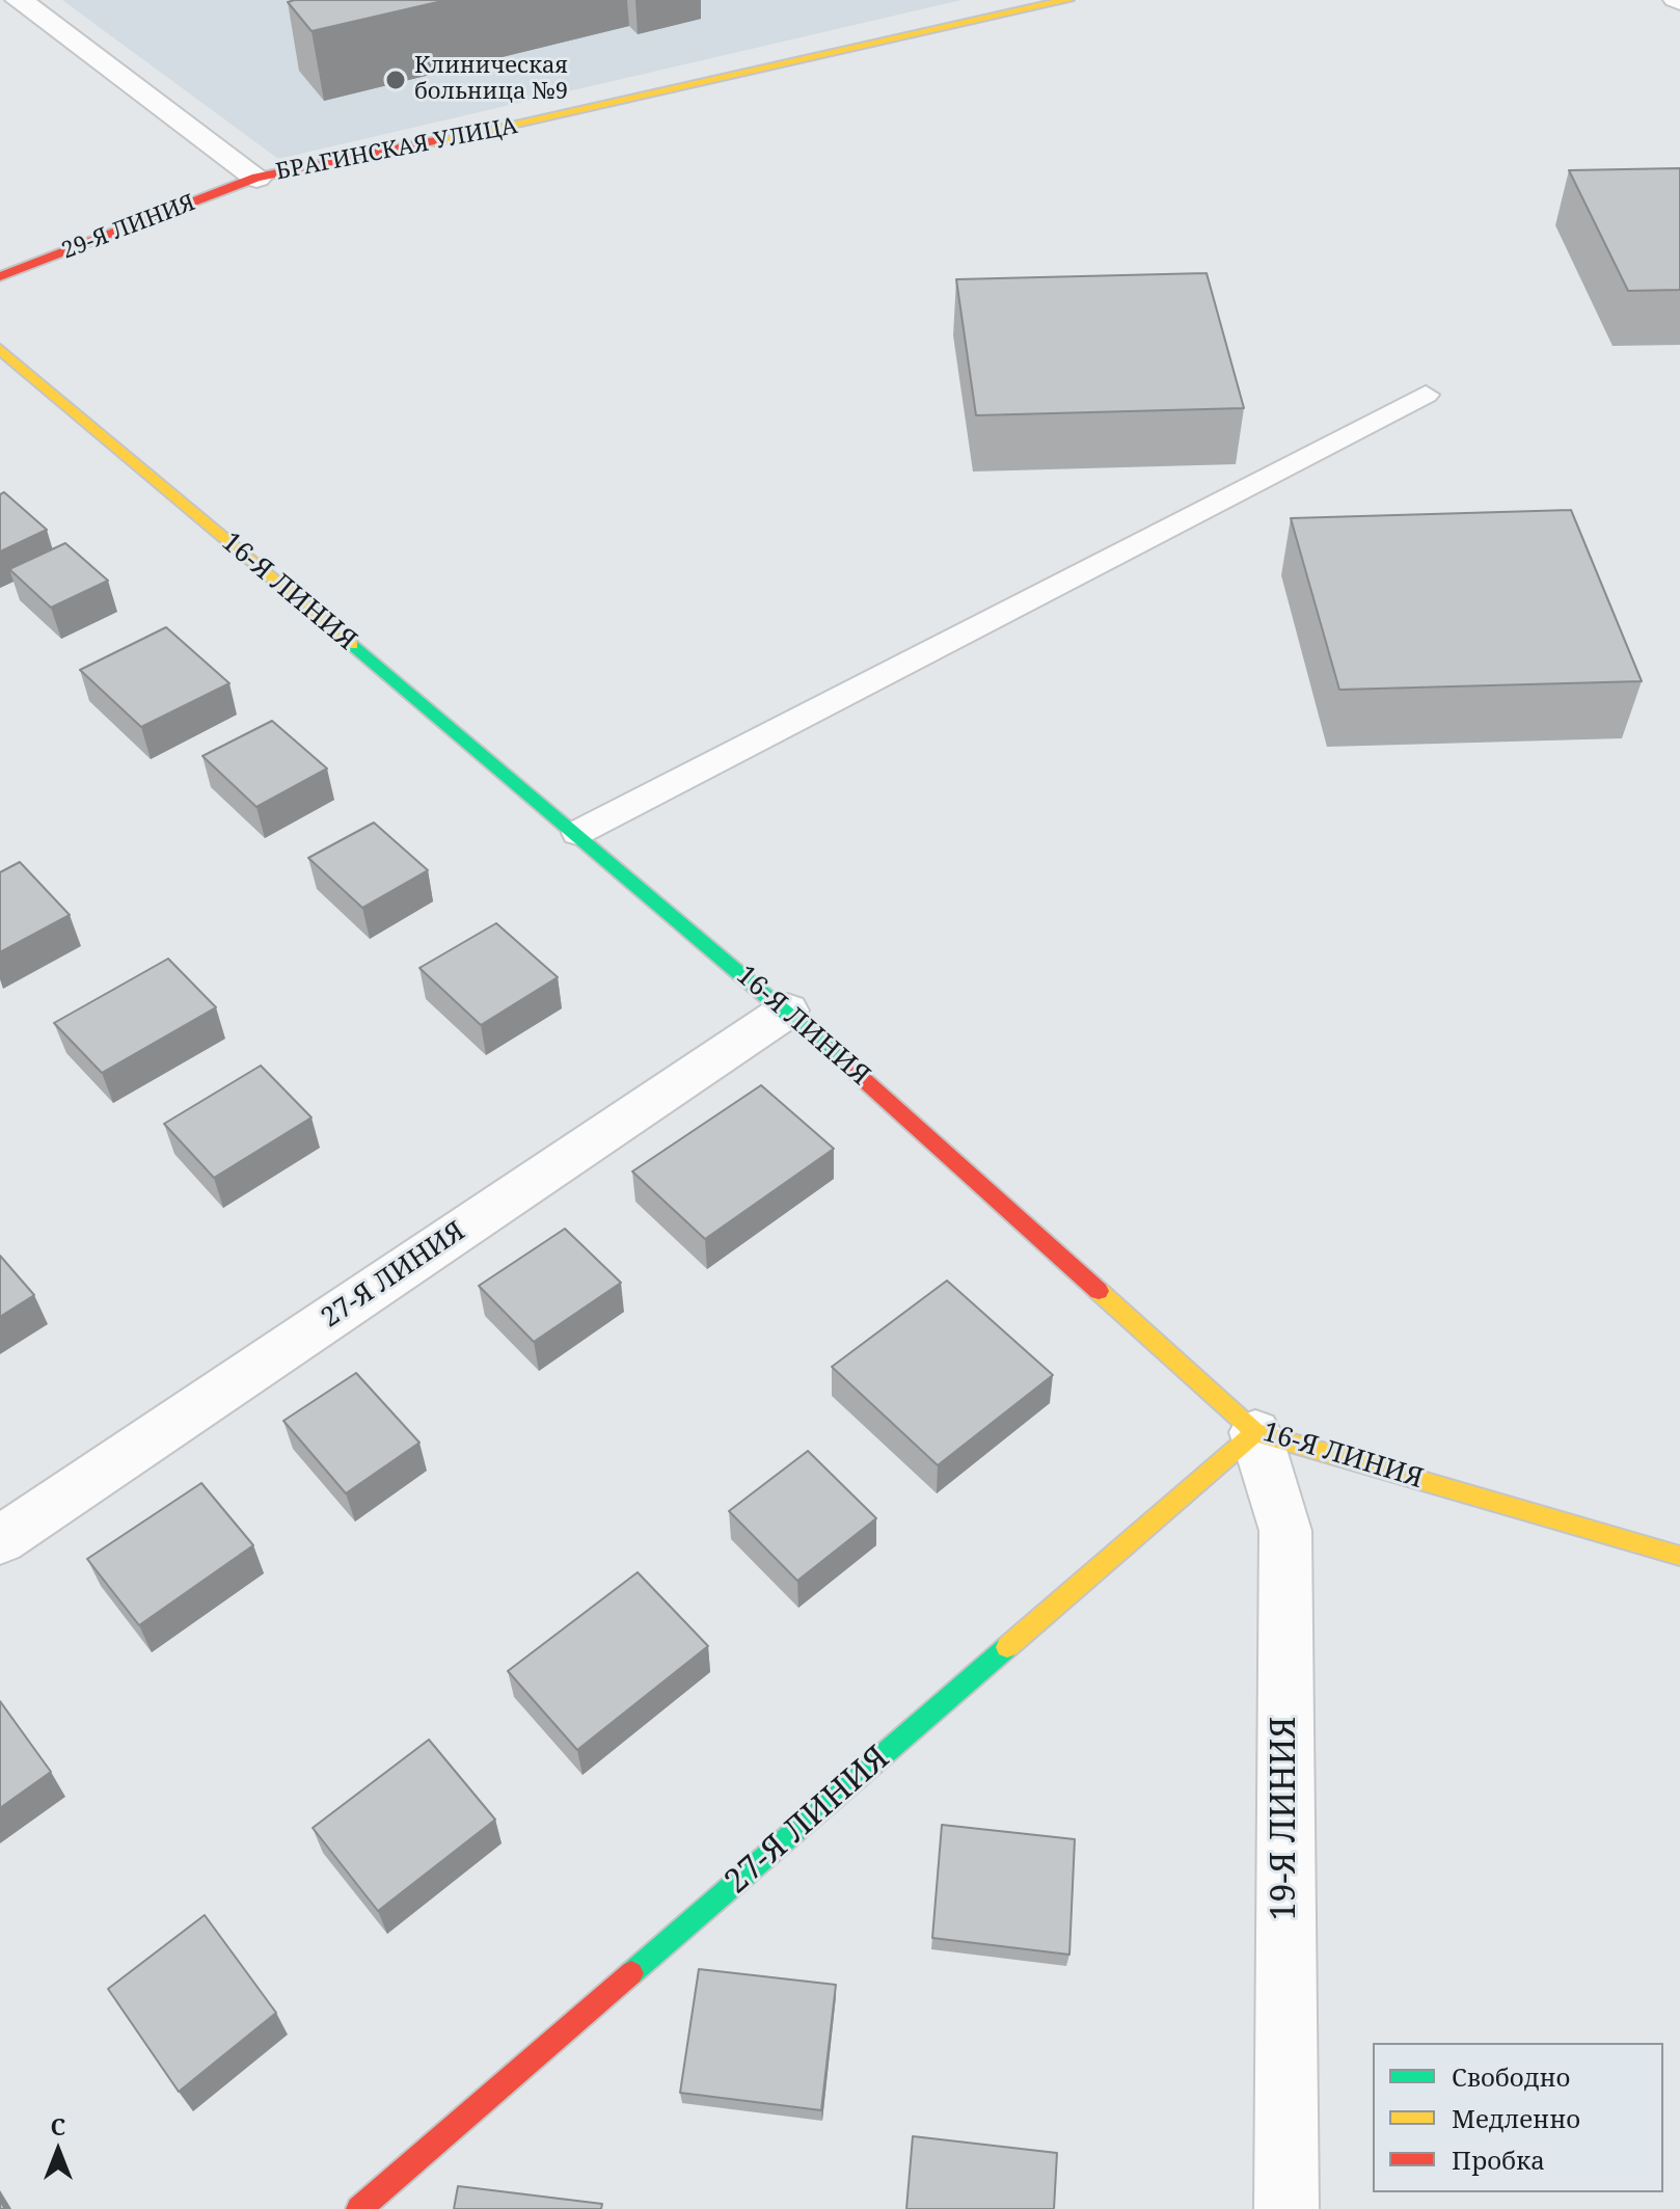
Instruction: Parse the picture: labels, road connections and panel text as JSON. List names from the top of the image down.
{
  "streets": {
    "street": [
      "БРАГИНСКАЯ УЛИЦА",
      "29-Я ЛИНИЯ",
      "16-Я ЛИНИЯ",
      "27-Я ЛИНИЯ",
      "19-Я ЛИНИЯ"
    ]
  },
  "crossings": [
    ["БРАГИНСКАЯ УЛИЦА", "29-Я ЛИНИЯ"],
    ["16-Я ЛИНИЯ", "27-Я ЛИНИЯ"],
    ["16-Я ЛИНИЯ", "19-Я ЛИНИЯ"],
    ["27-Я ЛИНИЯ", "19-Я ЛИНИЯ"]
  ],
  "places": ["Клиническая больница №9"],
  "legend": ["Свободно", "Медленно", "Пробка"],
  "north": "top"
}
